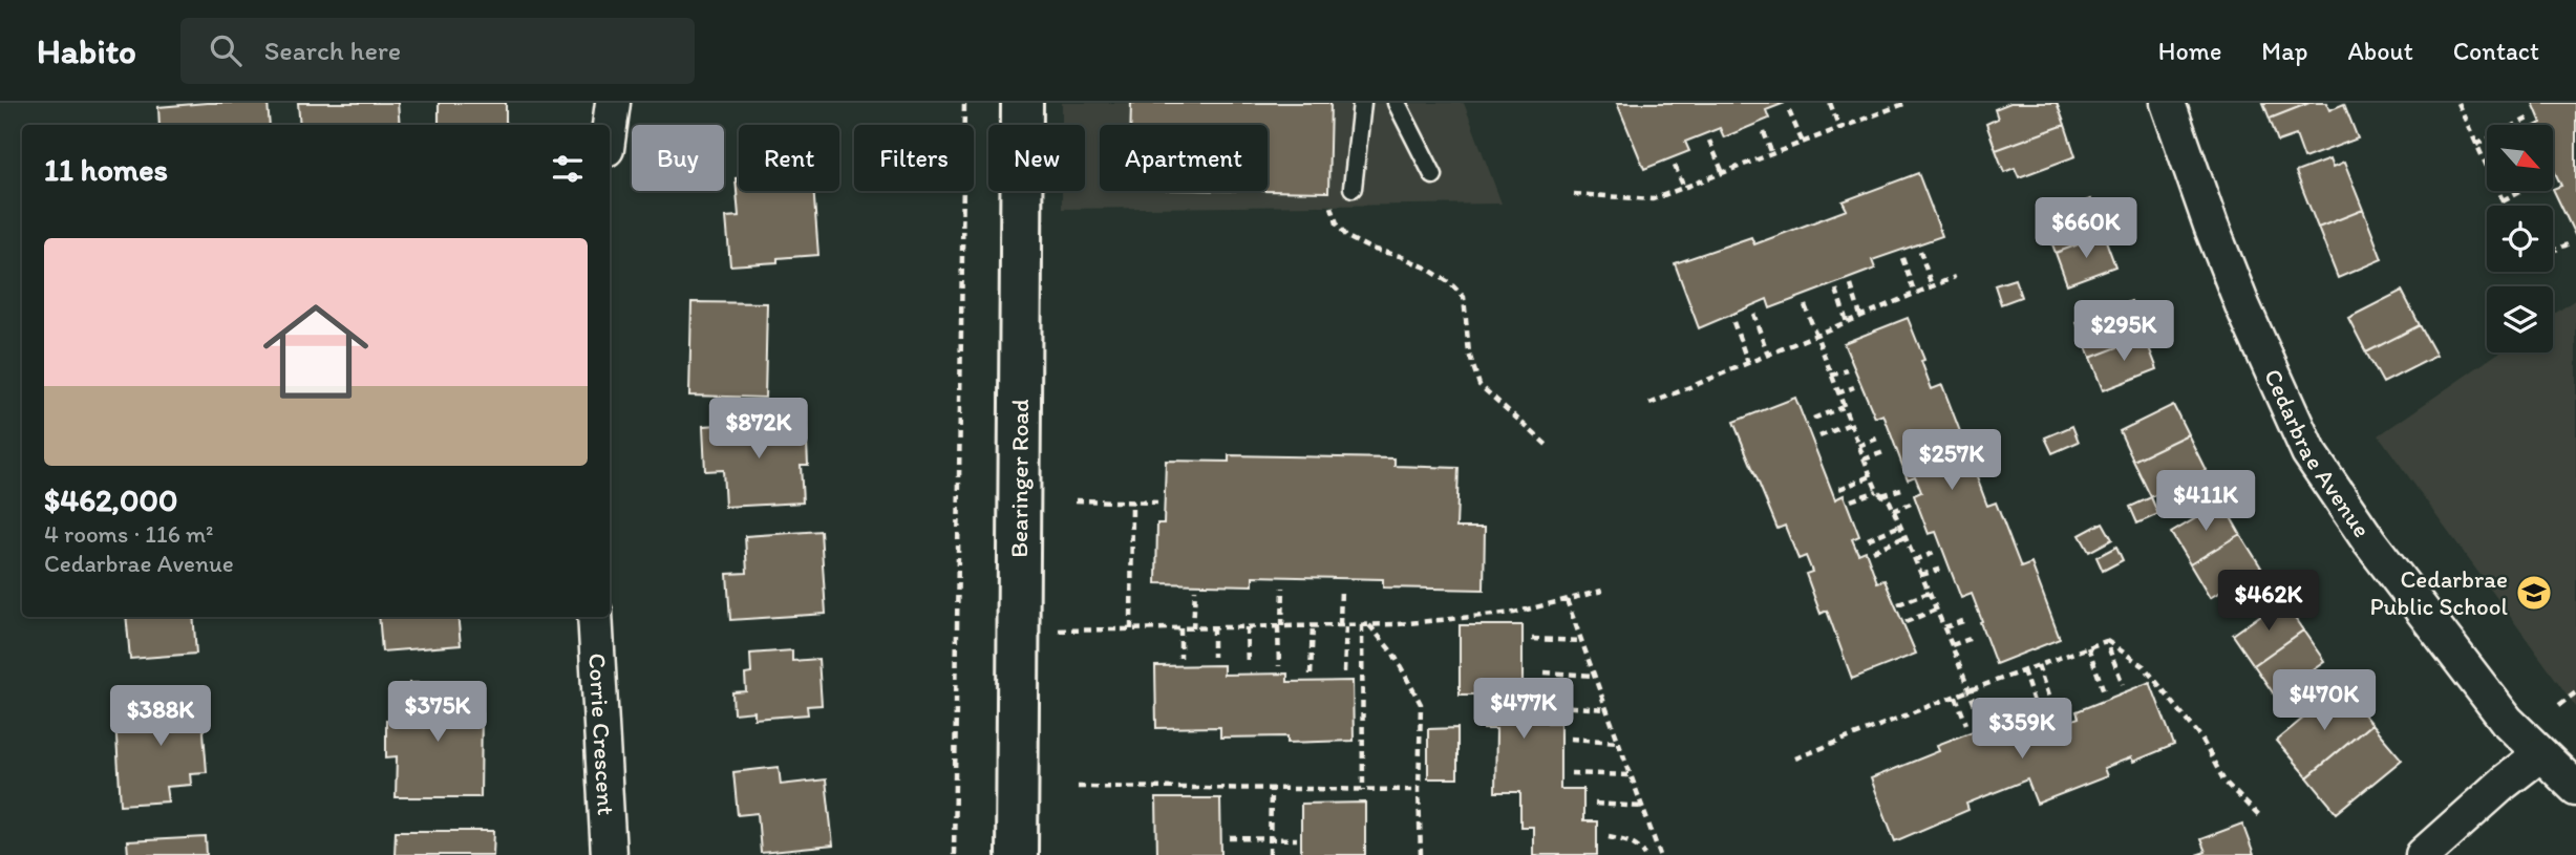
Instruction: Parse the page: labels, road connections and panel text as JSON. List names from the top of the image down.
{
  "streets": {
    "street": ["Cedarbrae Avenue", "Bearinger Road", "Corrie Crescent"]
  },
  "places": {
    "school or university": ["Cedarbrae Public School"]
  },
  "north": "bottom right",
  "page": {
    "header": "Habito",
    "search": "Search here",
    "nav": [
      "Home",
      "Map",
      "About",
      "Contact"
    ],
    "chip": [
      "Buy",
      "Rent",
      "Filters",
      "New",
      "Apartment"
    ],
    "heading": "11 homes",
    "price": [
      "$660K",
      "$295K",
      "$872K",
      "$257K",
      "$411K",
      "$462K",
      "$470K",
      "$477K",
      "$375K",
      "$388K",
      "$359K"
    ],
    "list": [
      {
        "name": "$462,000",
        "note": "4 rooms · 116 m² · Cedarbrae Avenue"
      }
    ]
  }
}
